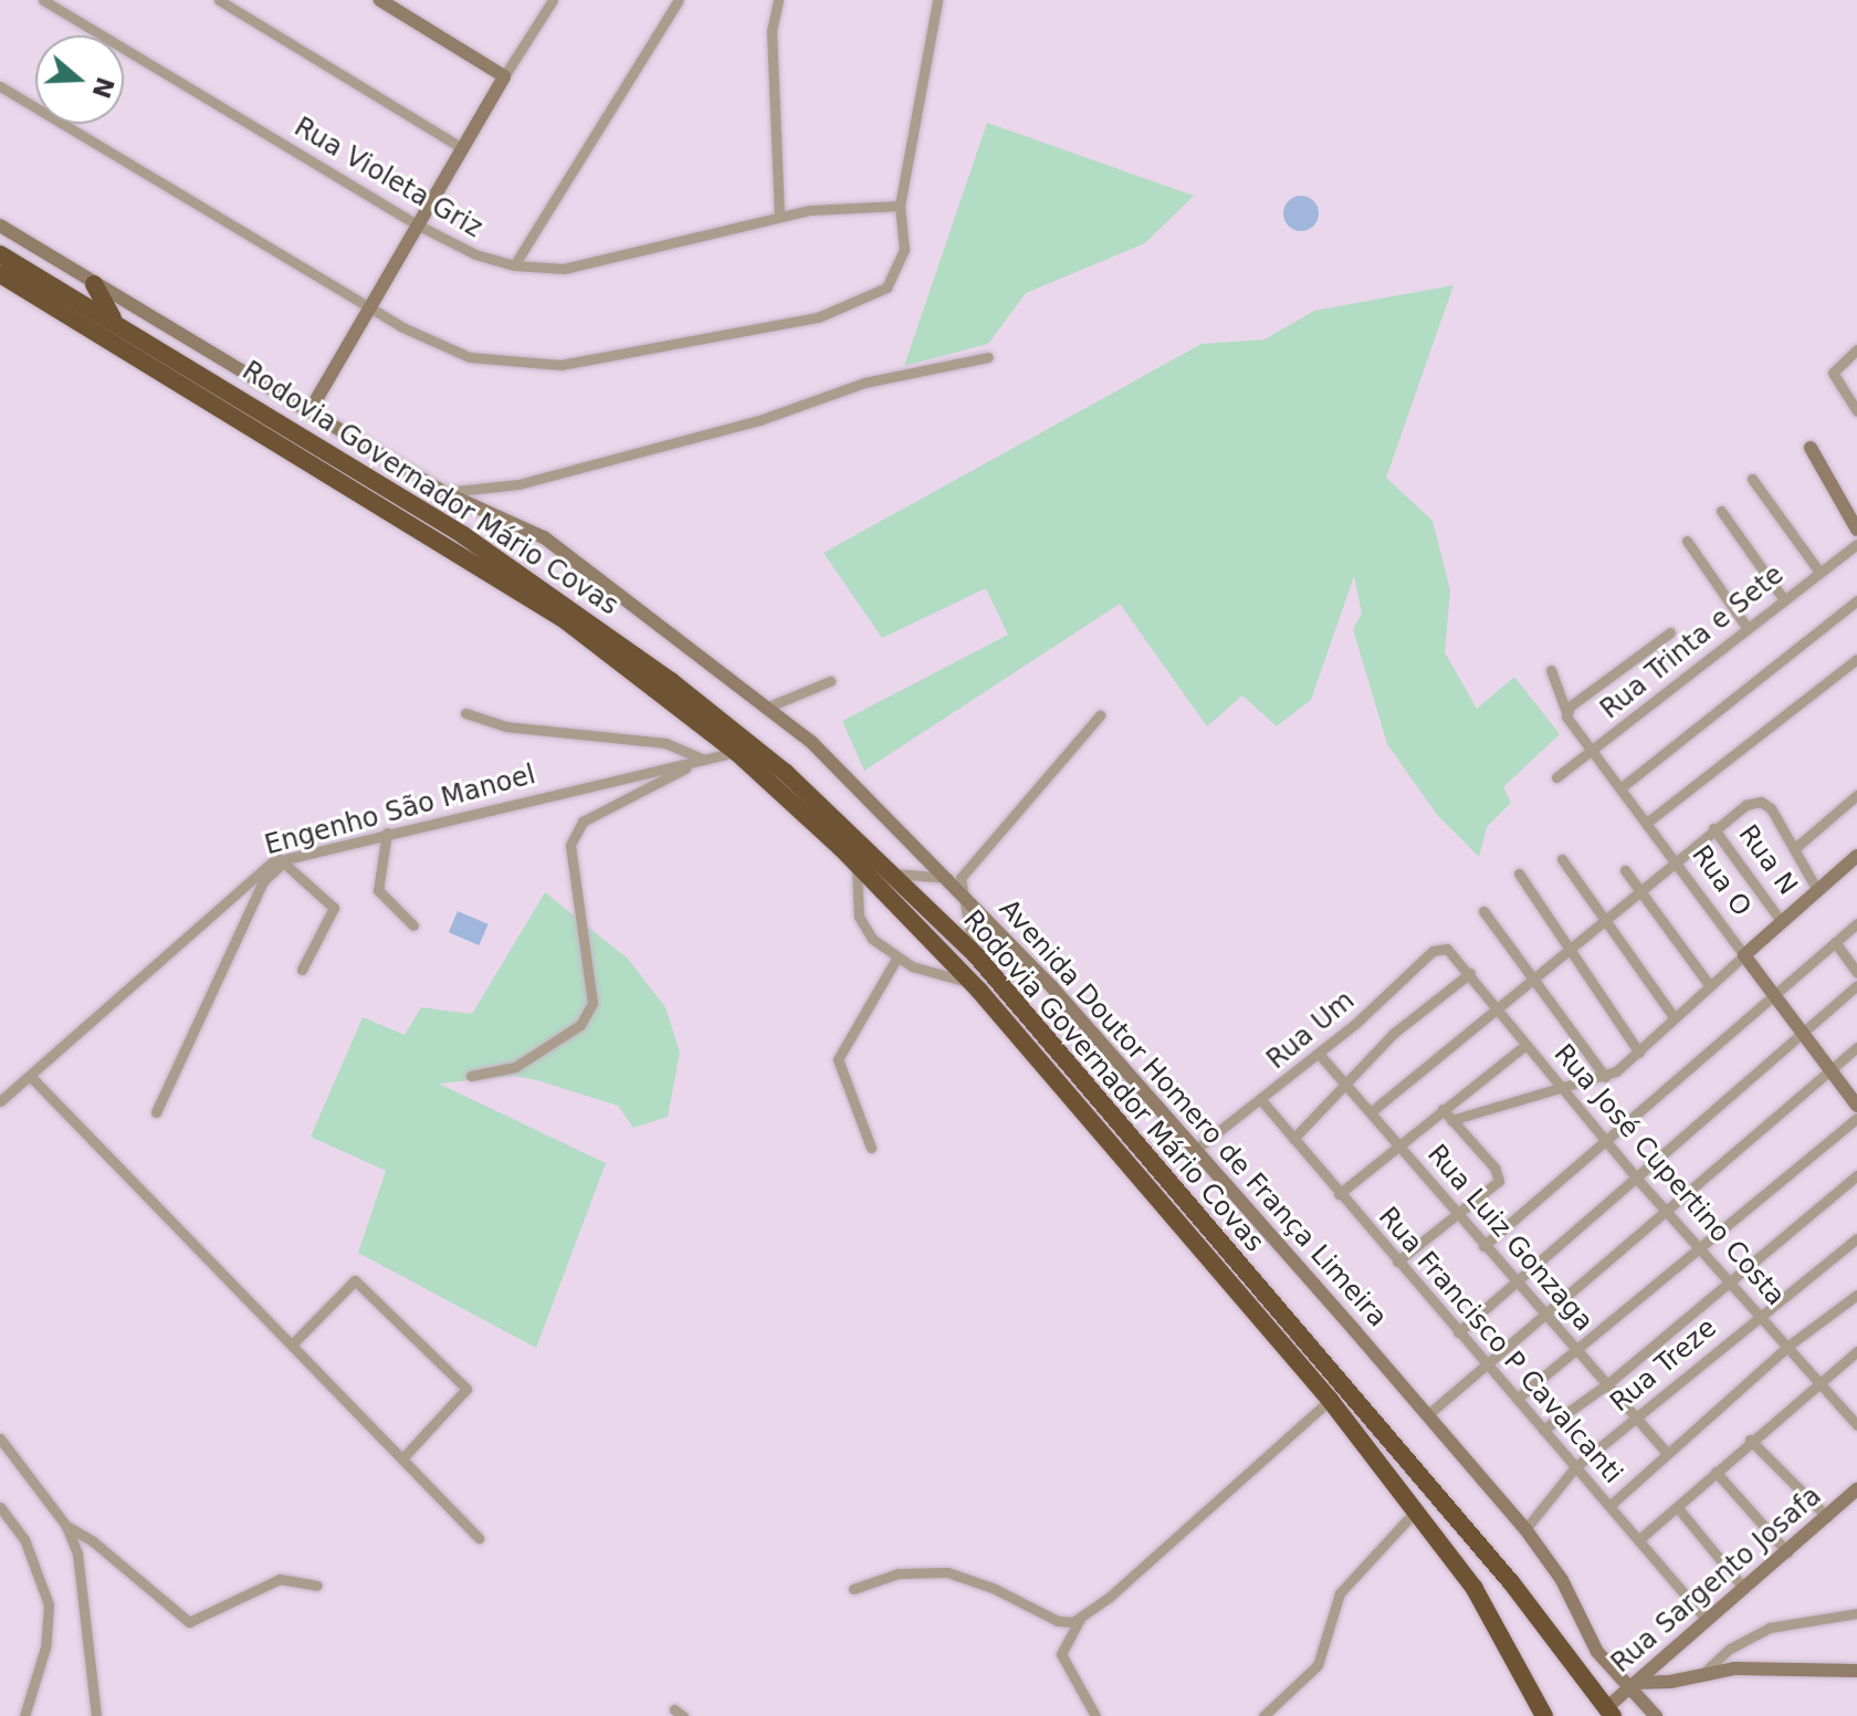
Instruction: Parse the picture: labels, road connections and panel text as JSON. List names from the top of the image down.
{
  "streets": {
    "highway": ["Rodovia Governador Mário Covas"],
    "main road": ["Rua O", "Avenida Doutor Homero de França Limeira", "Rua Sargento Josafa"],
    "street": [
      "Rua Violeta Griz",
      "Rua Trinta e Sete",
      "Engenho São Manoel",
      "Rua N",
      "Rua Um",
      "Rua José Cupertino Costa",
      "Rua Luiz Gonzaga",
      "Rua Francisco P Cavalcanti",
      "Rua Treze"
    ]
  },
  "crossings": [
    ["Rodovia Governador Mário Covas", "Engenho São Manoel"],
    ["Rodovia Governador Mário Covas", "Rua Sargento Josafa"],
    ["Rua Trinta e Sete", "Rua O"],
    ["Rua Um", "Avenida Doutor Homero de França Limeira"],
    ["Rua Um", "Rua José Cupertino Costa"],
    ["Rua Um", "Rua Luiz Gonzaga"],
    ["Rua Um", "Rua Francisco P Cavalcanti"],
    ["Avenida Doutor Homero de França Limeira", "Rua Treze"],
    ["Avenida Doutor Homero de França Limeira", "Rua Sargento Josafa"],
    ["Rua José Cupertino Costa", "Rua Treze"],
    ["Rua Luiz Gonzaga", "Rua Treze"],
    ["Rua Francisco P Cavalcanti", "Rua Treze"],
    ["Rua Francisco P Cavalcanti", "Rua Sargento Josafa"]
  ],
  "north": "right"
}
